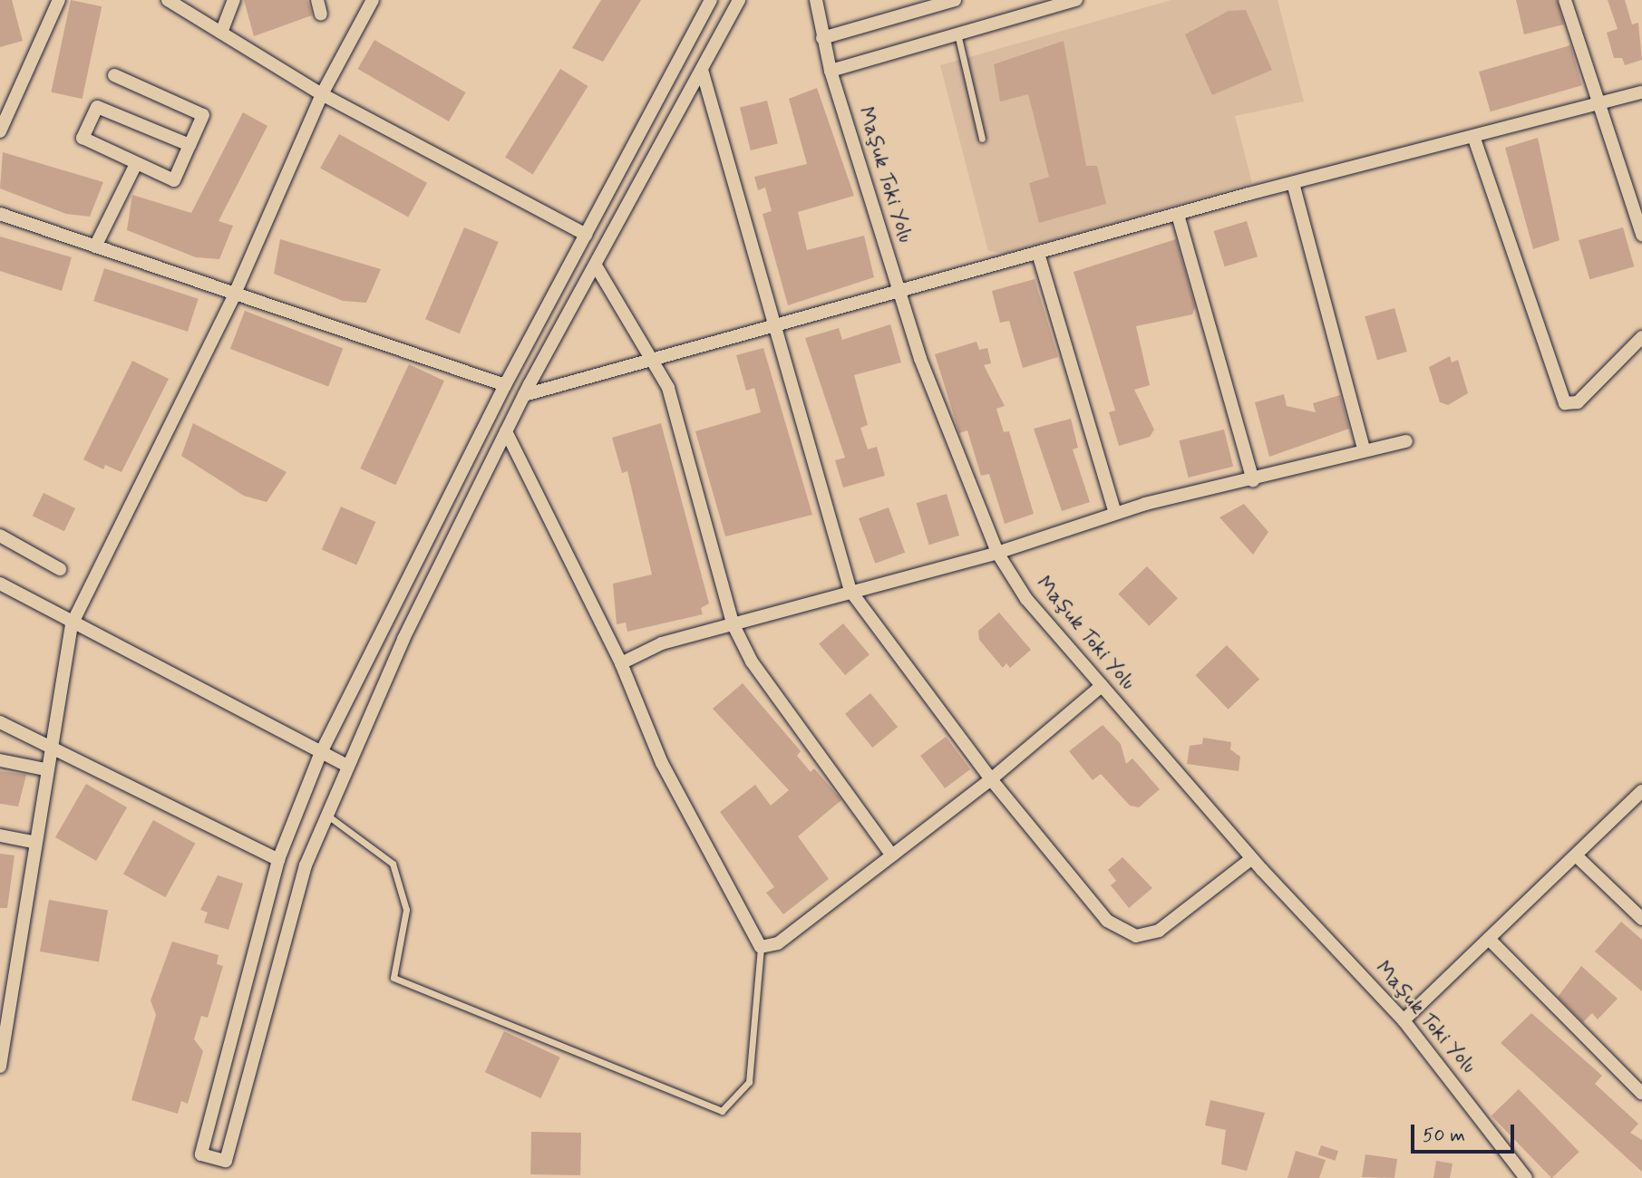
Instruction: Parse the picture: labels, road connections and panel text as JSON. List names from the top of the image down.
{
  "streets": {
    "street": ["Maşuk Toki Yolu"]
  },
  "scale_bar": "50 m"
}
